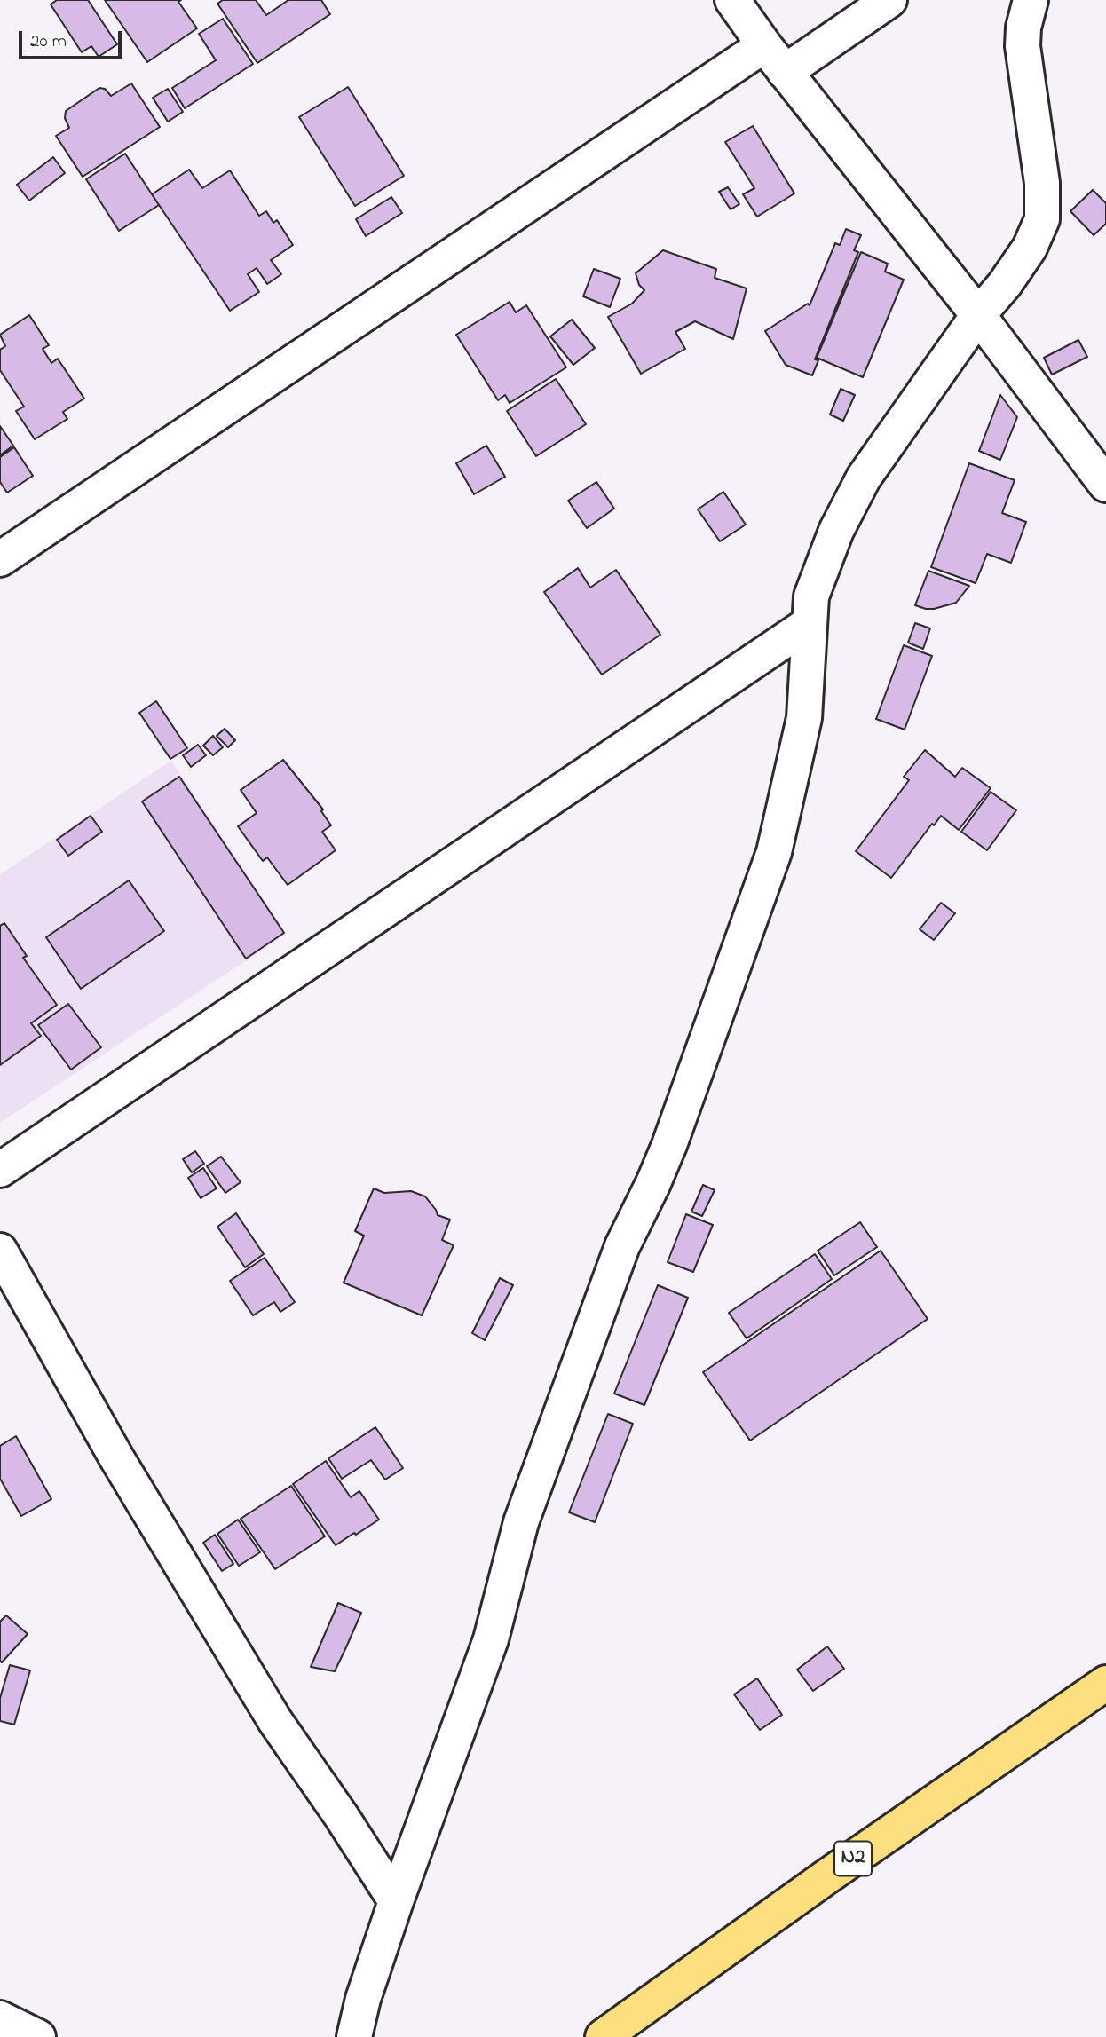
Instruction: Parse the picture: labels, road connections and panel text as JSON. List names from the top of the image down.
{
  "streets": {
    "main road": ["N2"]
  },
  "scale_bar": "20 m"
}
